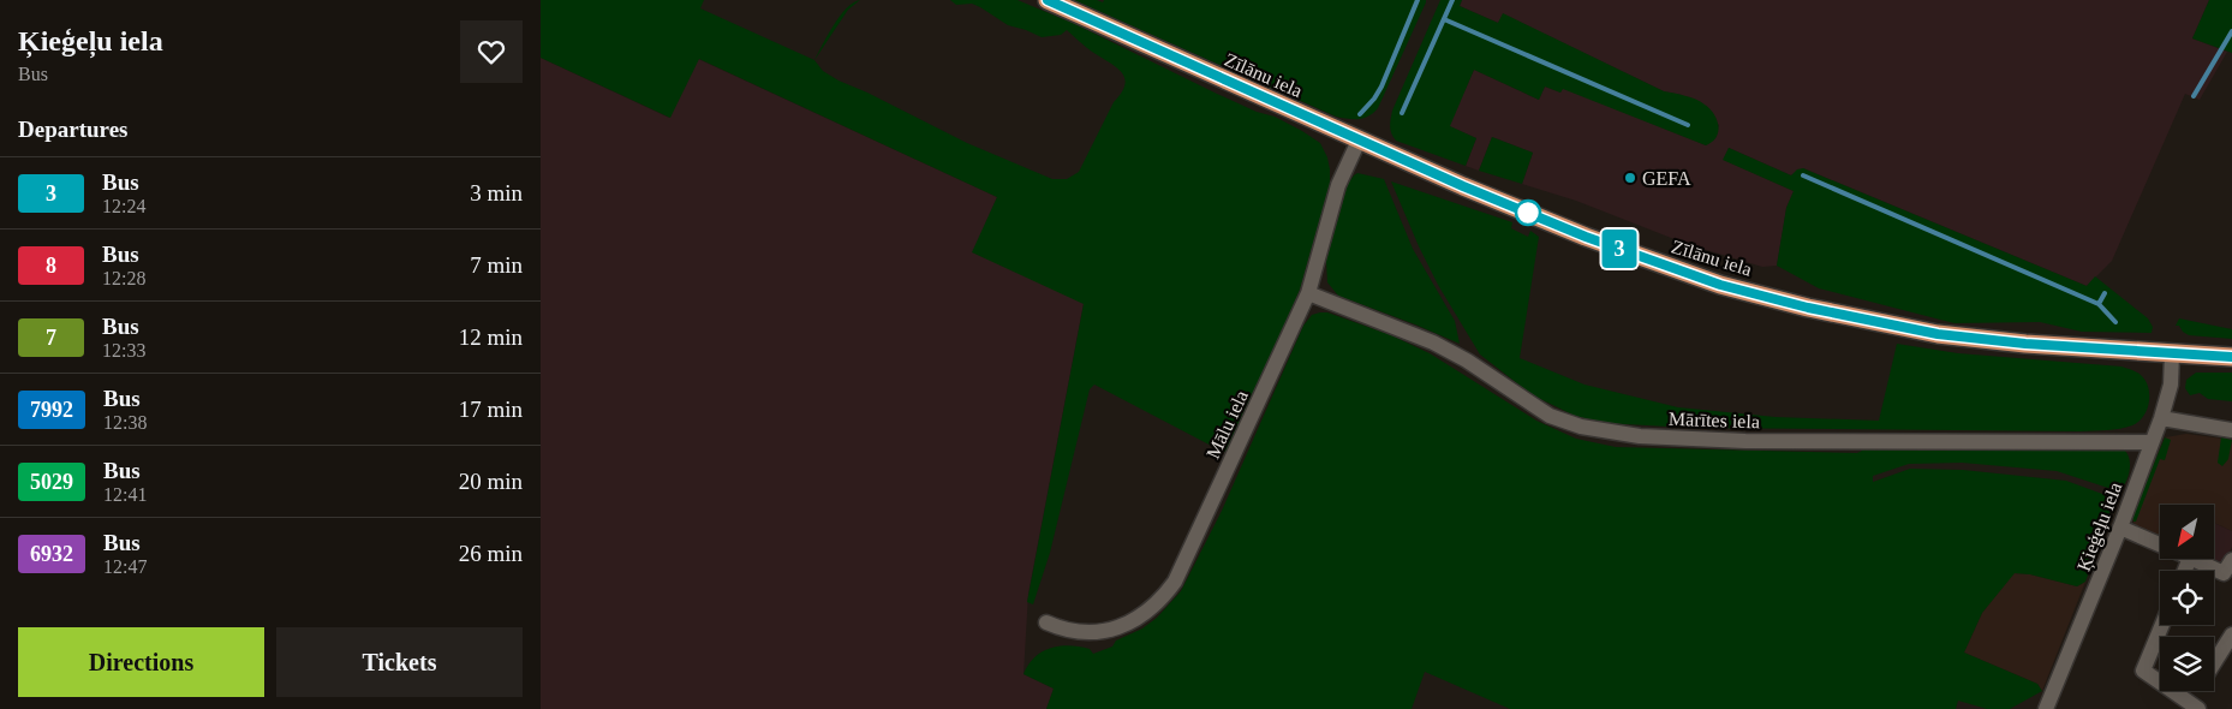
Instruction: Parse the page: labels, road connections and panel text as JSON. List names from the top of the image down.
{
  "streets": {
    "highway": ["Zīlānu iela"],
    "street": ["Mārītes iela", "Mālu iela", "Ķieģeļu iela"]
  },
  "crossings": [
    ["Zīlānu iela", "Mālu iela"],
    ["Zīlānu iela", "Ķieģeļu iela"],
    ["Mārītes iela", "Mālu iela"],
    ["Mārītes iela", "Ķieģeļu iela"]
  ],
  "places": ["GEFA"],
  "lines": ["bus line 3"],
  "north": "bottom left",
  "page": {
    "heading": [
      ["Ķieģeļu iela", "Bus"],
      "Departures"
    ],
    "on_map": "3",
    "list": [
      {
        "mark": "3",
        "name": "Bus",
        "note": "12:24",
        "value": "3 min"
      },
      {
        "mark": "8",
        "name": "Bus",
        "note": "12:28",
        "value": "7 min"
      },
      {
        "mark": "7",
        "name": "Bus",
        "note": "12:33",
        "value": "12 min"
      },
      {
        "mark": "7992",
        "name": "Bus",
        "note": "12:38",
        "value": "17 min"
      },
      {
        "mark": "5029",
        "name": "Bus",
        "note": "12:41",
        "value": "20 min"
      },
      {
        "mark": "6932",
        "name": "Bus",
        "note": "12:47",
        "value": "26 min"
      }
    ],
    "buttons": ["Directions", "Tickets"]
  }
}
